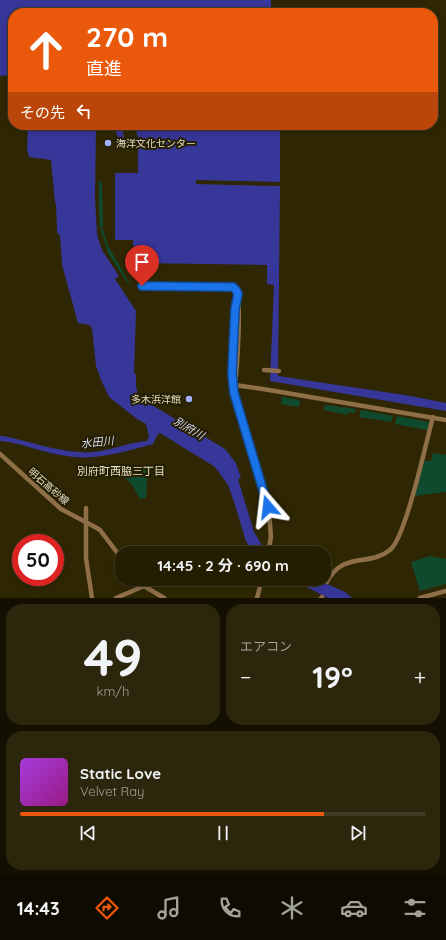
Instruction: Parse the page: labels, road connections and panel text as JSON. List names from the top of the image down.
{
  "streets": {
    "street": ["明石高砂線"]
  },
  "districts": ["別府町西脇三丁目"],
  "water": ["別府川", "水田川"],
  "places": ["海洋文化センター", "多木浜洋館"],
  "page": {
    "turn": ["270 m", "直進"],
    "then": "その先",
    "limit": "50",
    "trip": "14:45 · 2 分 · 690 m",
    "tile": [
      ["49", "km/h"],
      "エアコン"
    ],
    "heat": ["−", "19°", "+"],
    "song": ["Static Love", "Velvet Ray"],
    "tabs": "14:43"
  }
}
